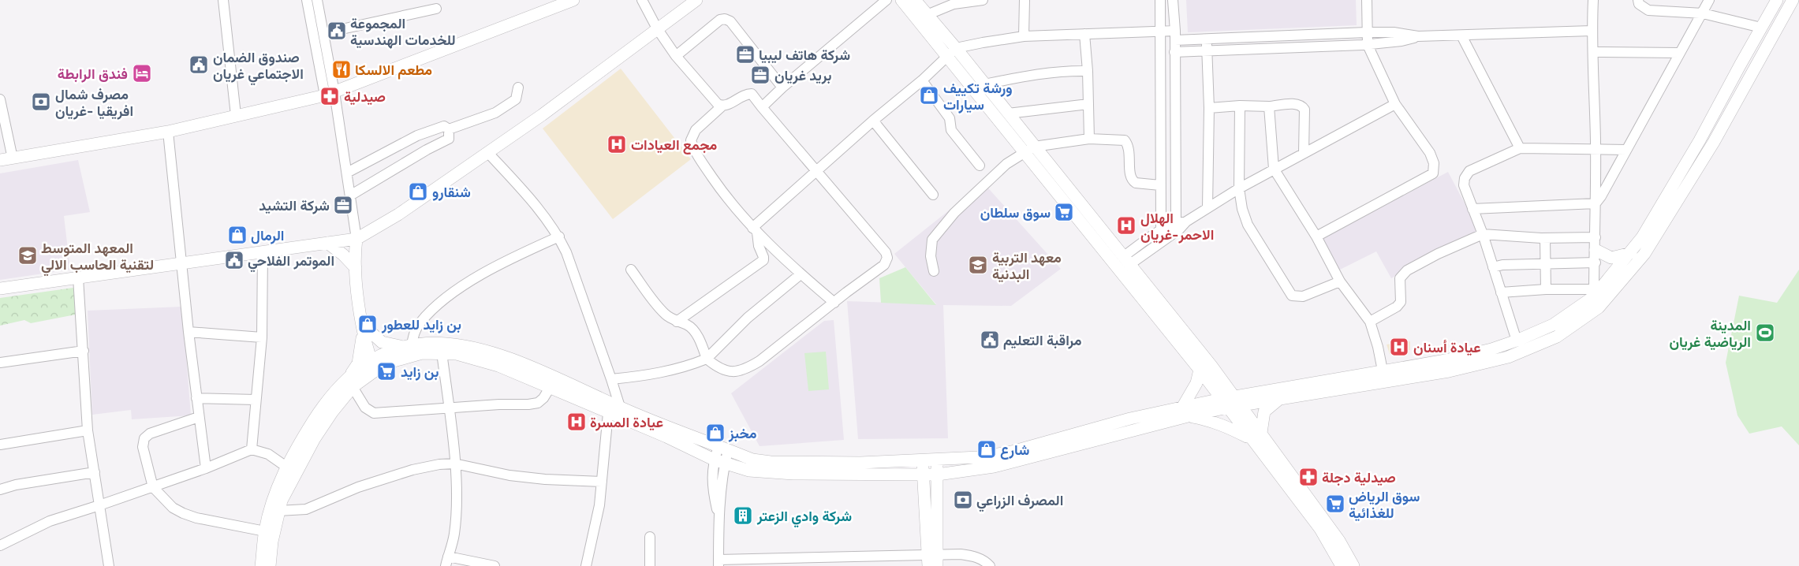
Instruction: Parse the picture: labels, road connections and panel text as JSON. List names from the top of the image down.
{
  "places": {
    "public building": [
      "المجموعة للخدمات الهندسية",
      "صندوق الضمان الاجتماعي غريان",
      "الموتمر الفلاحي",
      "مراقبة التعليم"
    ],
    "office": ["شركة هاتف ليبيا", "بريد غريان", "شركة التشيد"],
    "restaurant": ["مطعم الالسكا"],
    "hotel": ["فندق الرابطة"],
    "shop": [
      "ورشة تكييف سيارات",
      "شنقارو",
      "الرمال",
      "بن زايد للعطور",
      "مخبز",
      "شارع"
    ],
    "pharmacy": ["صيدلية", "صيدلية دجلة"],
    "bank": ["مصرف شمال افريقيا -غريان", "المصرف الزراعي"],
    "hospital": [
      "مجمع العيادات",
      "الهلال الاحمر-غريان",
      "عيادة أسنان",
      "عيادة المسرة"
    ],
    "supermarket": ["سوق سلطان", "بن زايد", "سوق الرياض للغذائية"],
    "school or university": ["المعهد المتوسط لتقنية الحاسب الالي", "معهد التربية البدنية"],
    "sports": ["المدينة الرياضية غريان"],
    "building": ["شركة وادي الزعتر"]
  }
}
